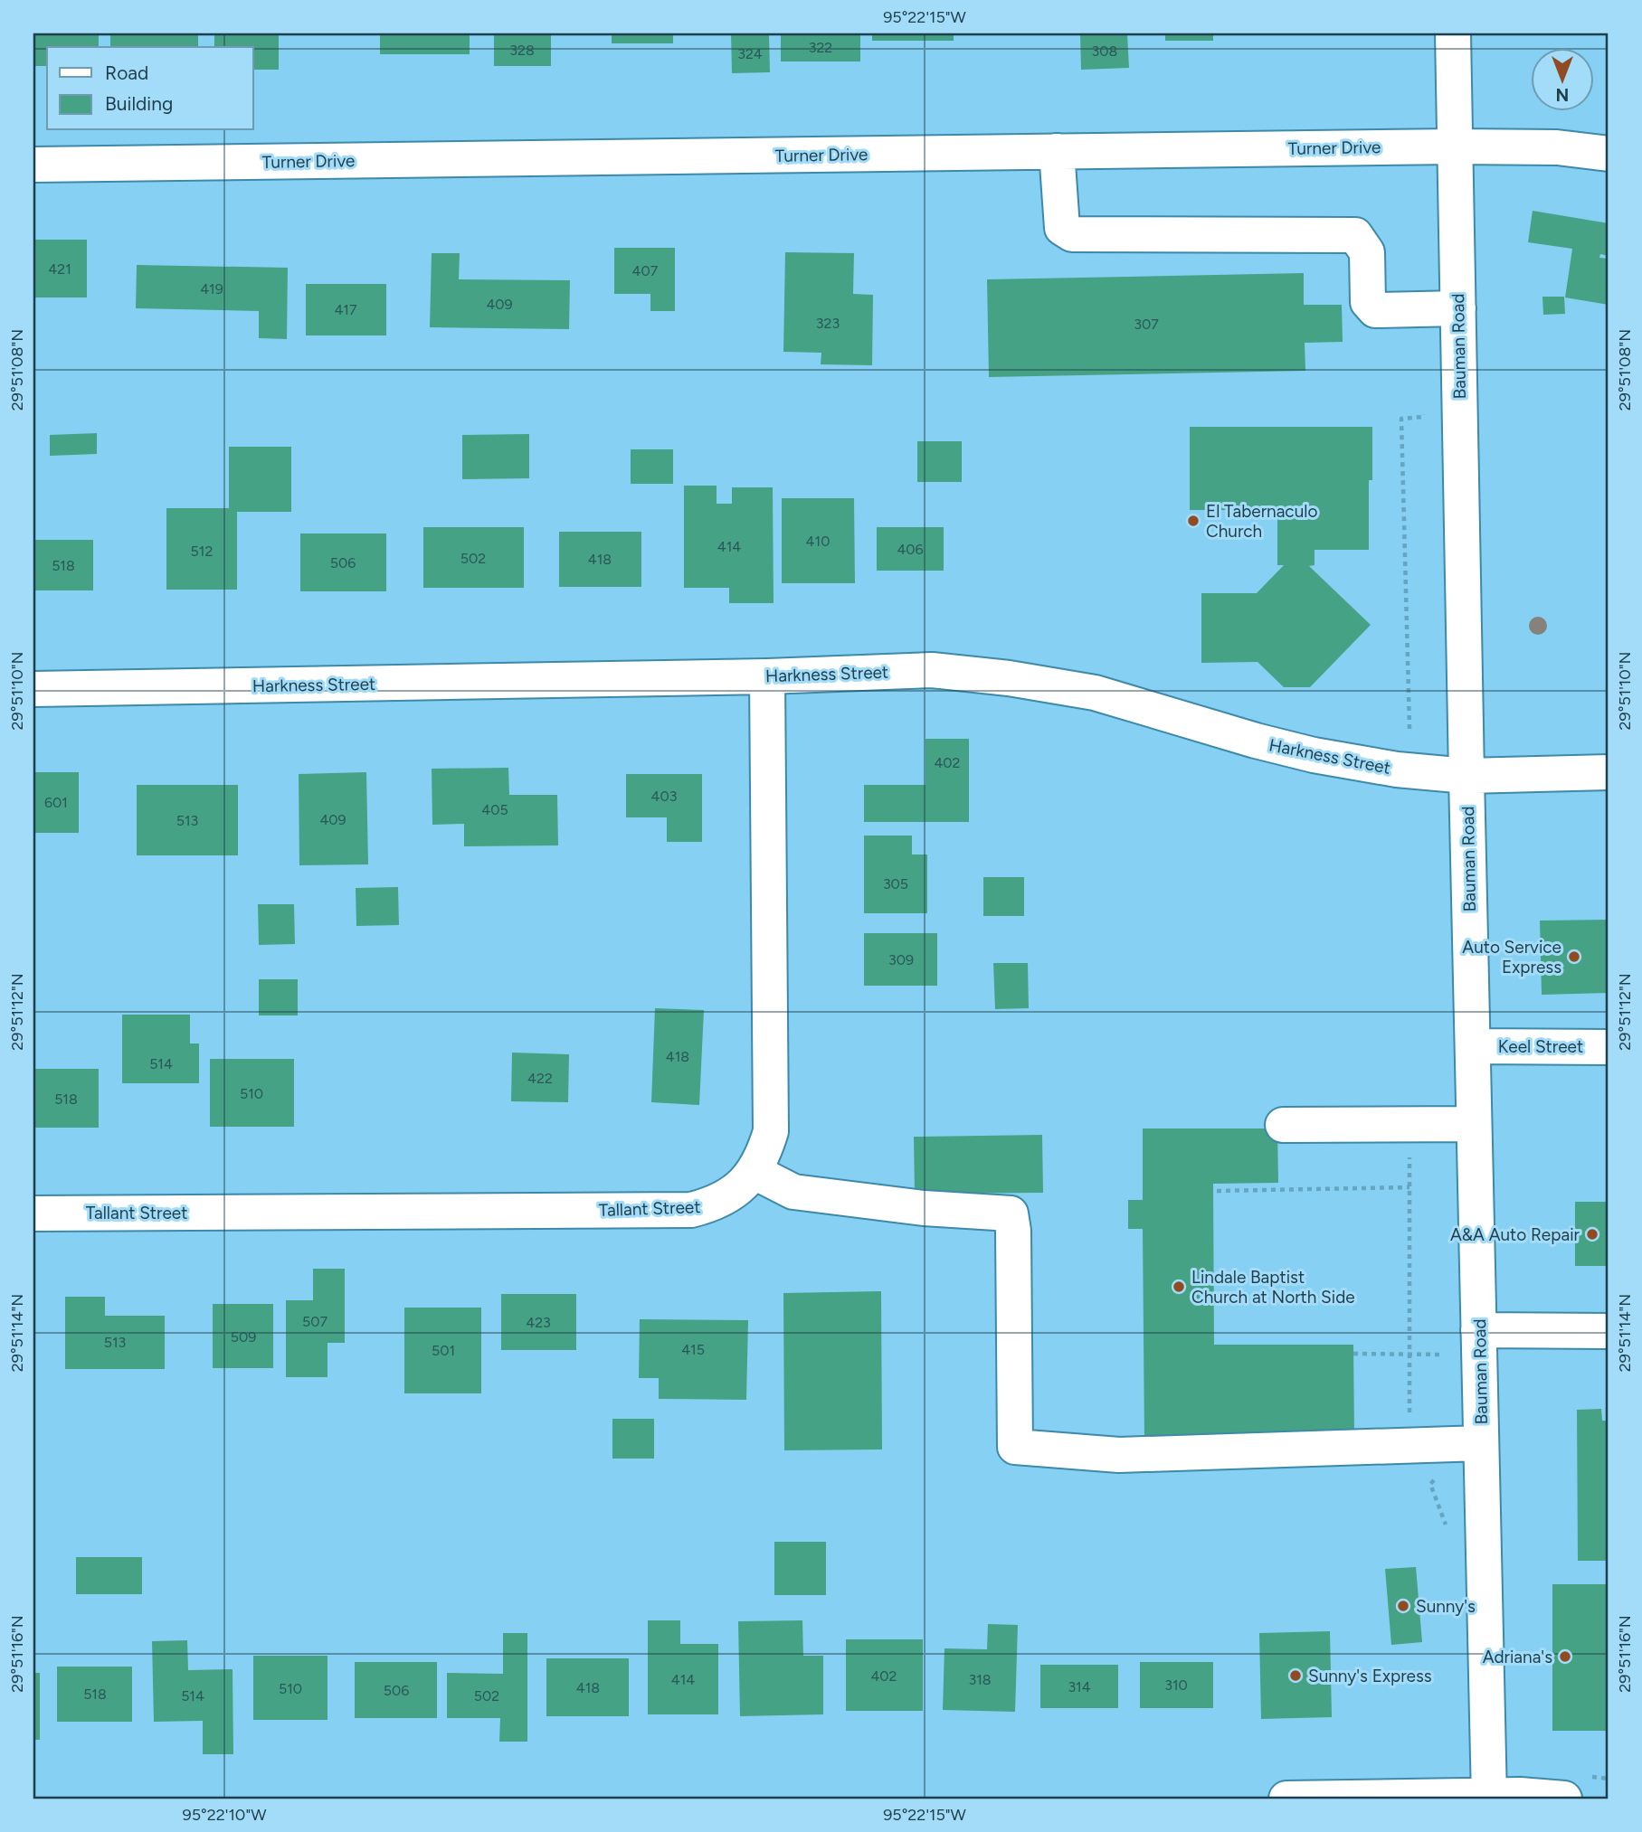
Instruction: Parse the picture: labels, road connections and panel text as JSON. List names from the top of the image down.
{
  "streets": {
    "street": [
      "Turner Drive",
      "Bauman Road",
      "Harkness Street",
      "Keel Street",
      "Tallant Street"
    ]
  },
  "crossings": [
    ["Turner Drive", "Bauman Road"],
    ["Bauman Road", "Harkness Street"],
    ["Bauman Road", "Keel Street"],
    ["Harkness Street", "Tallant Street"]
  ],
  "places": [
    "El Tabernaculo Church",
    "Auto Service Express",
    "A&A Auto Repair",
    "Lindale Baptist Church at North Side",
    "Sunny's",
    "Adriana's",
    "Sunny's Express"
  ],
  "house_numbers": [
    "322",
    "328",
    "308",
    "324",
    "421",
    "407",
    "419",
    "409",
    "417",
    "323",
    "307",
    "410",
    "414",
    "406",
    "512",
    "502",
    "418",
    "506",
    "518",
    "402",
    "403",
    "601",
    "405",
    "409",
    "513",
    "305",
    "309",
    "418",
    "514",
    "422",
    "510",
    "518",
    "507",
    "423",
    "509",
    "513",
    "415",
    "501",
    "402",
    "414",
    "318",
    "310",
    "314",
    "418",
    "510",
    "506",
    "518",
    "514",
    "502"
  ],
  "legend": ["Road", "Building"],
  "north": "bottom",
  "coordinates": [
    "95°22'15\"W",
    "29°51'08\"N",
    "29°51'10\"N",
    "29°51'12\"N",
    "29°51'14\"N",
    "29°51'16\"N",
    "95°22'10\"W"
  ]
}
